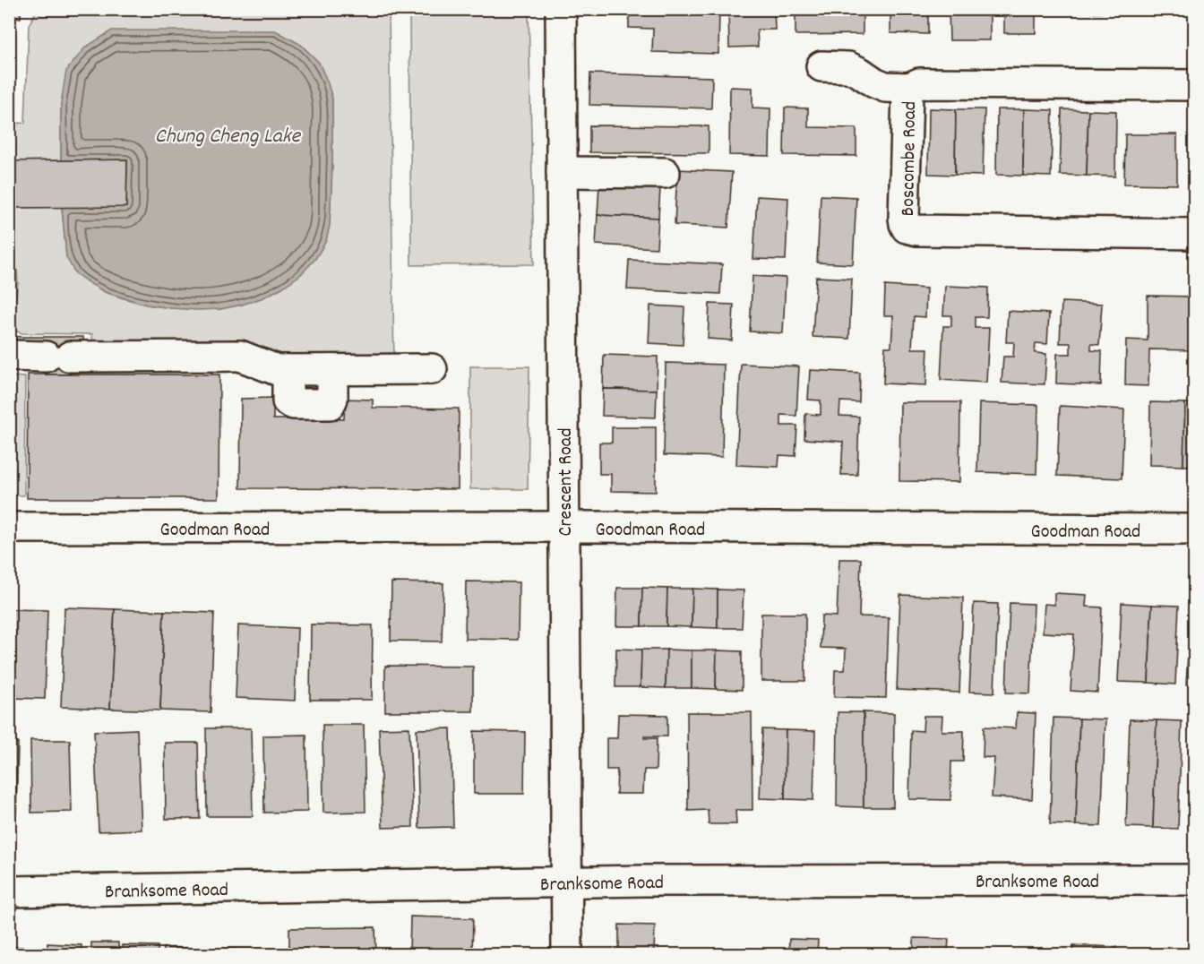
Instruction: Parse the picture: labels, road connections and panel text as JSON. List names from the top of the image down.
{
  "streets": {
    "street": [
      "Boscombe Road",
      "Crescent Road",
      "Goodman Road",
      "Branksome Road"
    ]
  },
  "crossings": [
    ["Crescent Road", "Goodman Road"],
    ["Crescent Road", "Branksome Road"]
  ],
  "water": ["Chung Cheng Lake"]
}
